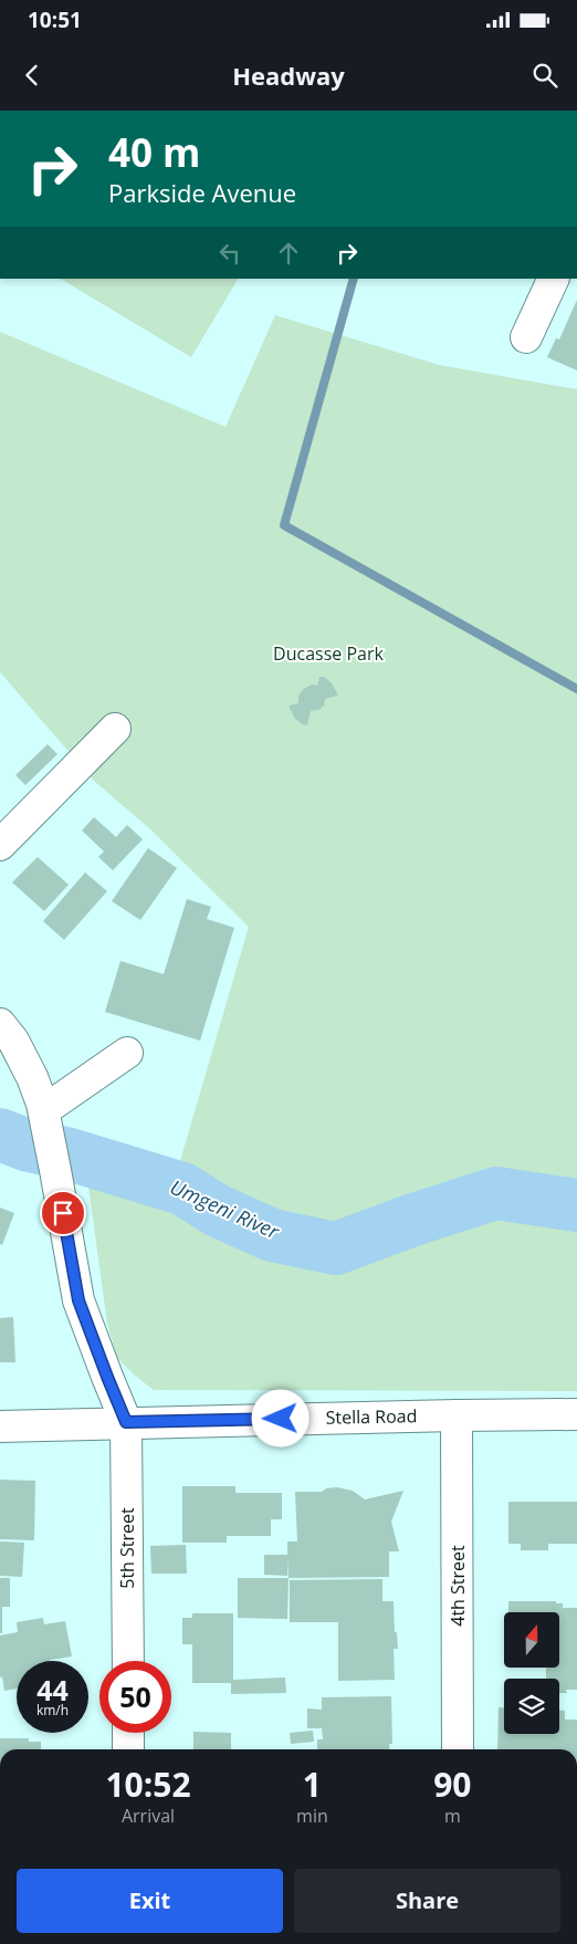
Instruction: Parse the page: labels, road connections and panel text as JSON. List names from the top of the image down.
{
  "streets": {
    "street": ["Stella Road", "5th Street", "4th Street"]
  },
  "crossings": [
    ["Stella Road", "5th Street"],
    ["Stella Road", "4th Street"]
  ],
  "water": ["Umgeni River"],
  "parks": ["Ducasse Park"],
  "north": "top",
  "page": {
    "status": "10:51",
    "header": "Headway",
    "turn": ["40 m", "Parkside Avenue"],
    "speed": "44 km/h",
    "limit": "50",
    "eta": [
      "10:52",
      "Arrival",
      "1",
      "min",
      "90",
      "m"
    ],
    "buttons": ["Exit", "Share"]
  }
}
